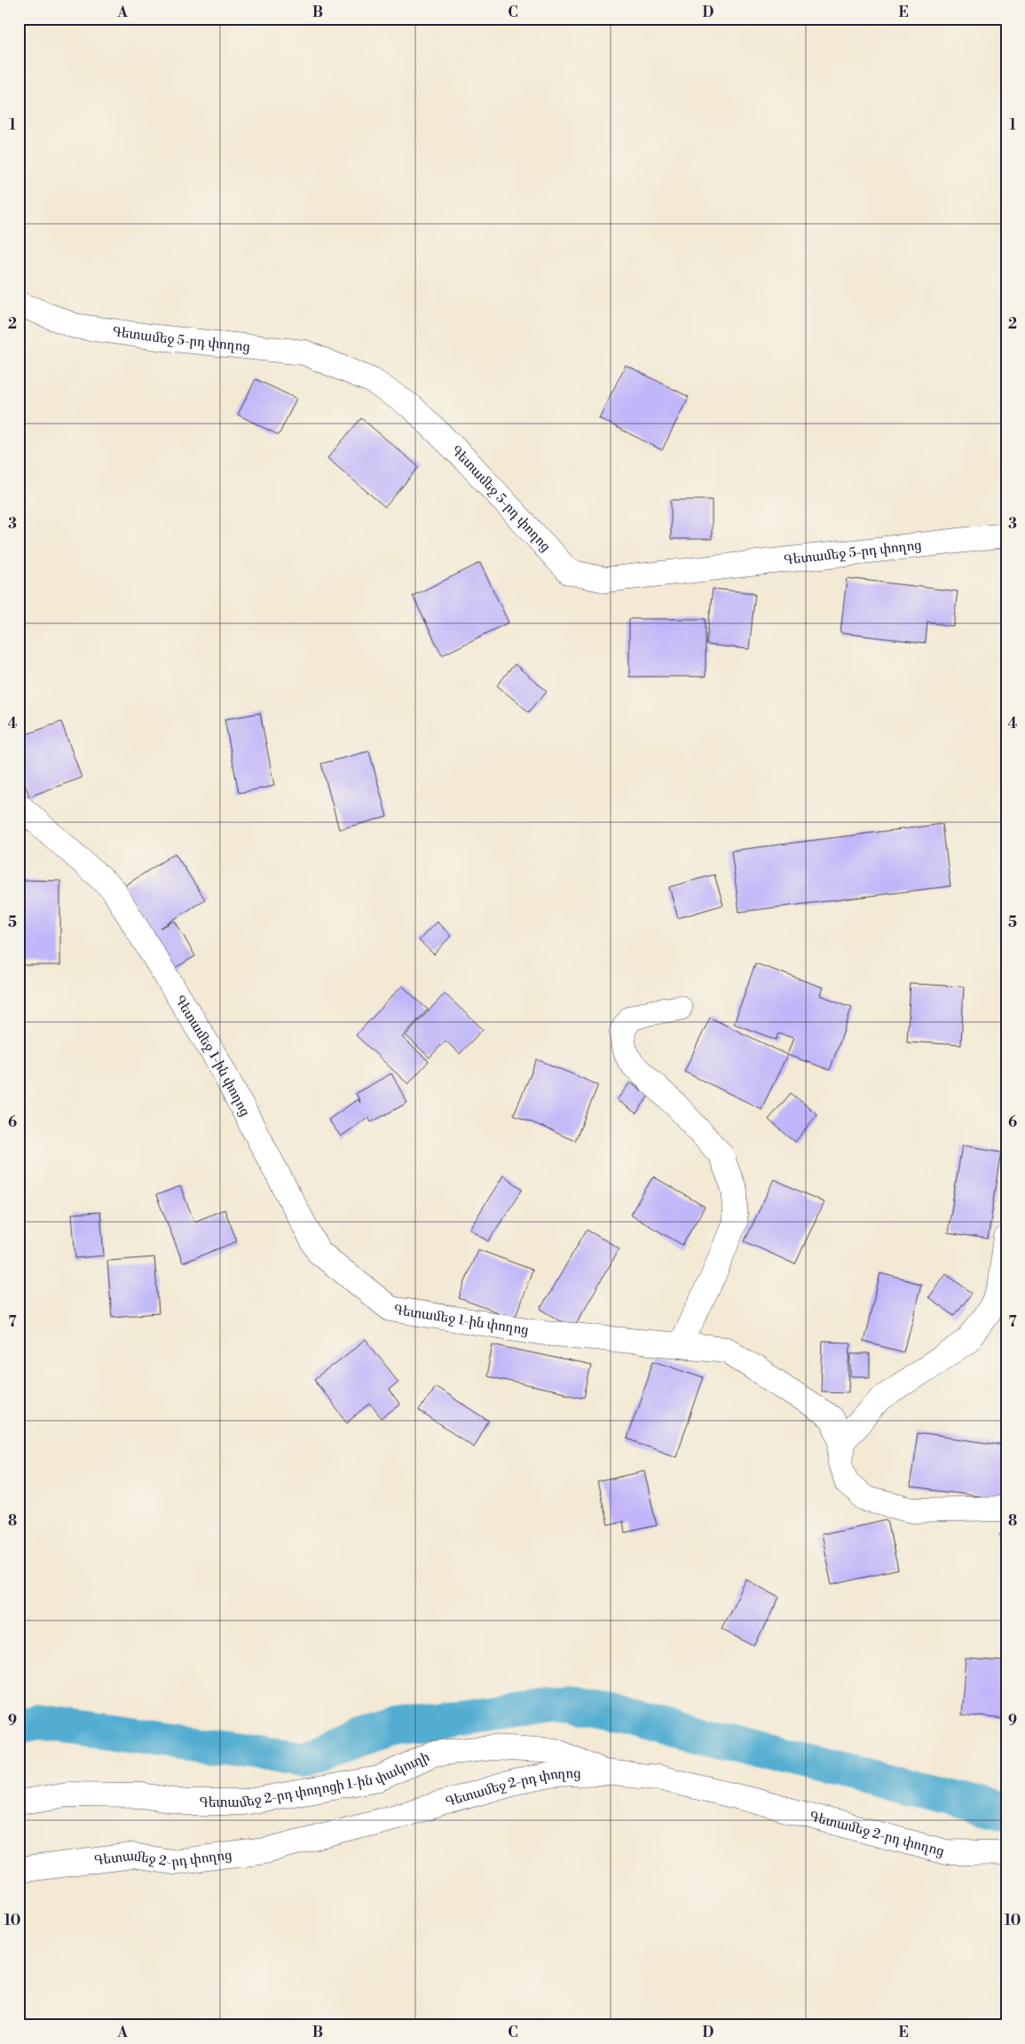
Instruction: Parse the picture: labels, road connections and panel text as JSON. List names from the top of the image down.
{
  "streets": {
    "street": [
      "Գետամեջ 5-րդ փողոց",
      "Գետամեջ 1-ին փողոց",
      "Գետամեջ 2-րդ փողոցի 1-ին փակուղի",
      "Գետամեջ 2-րդ փողոց"
    ]
  },
  "crossings": [
    ["Գետամեջ 2-րդ փողոցի 1-ին փակուղի", "Գետամեջ 2-րդ փողոց"]
  ],
  "grid": {
    "columns": [
      "A",
      "B",
      "C",
      "D",
      "E"
    ],
    "rows": [
      "1",
      "2",
      "3",
      "4",
      "5",
      "6",
      "7",
      "8",
      "9",
      "10"
    ]
  }
}
